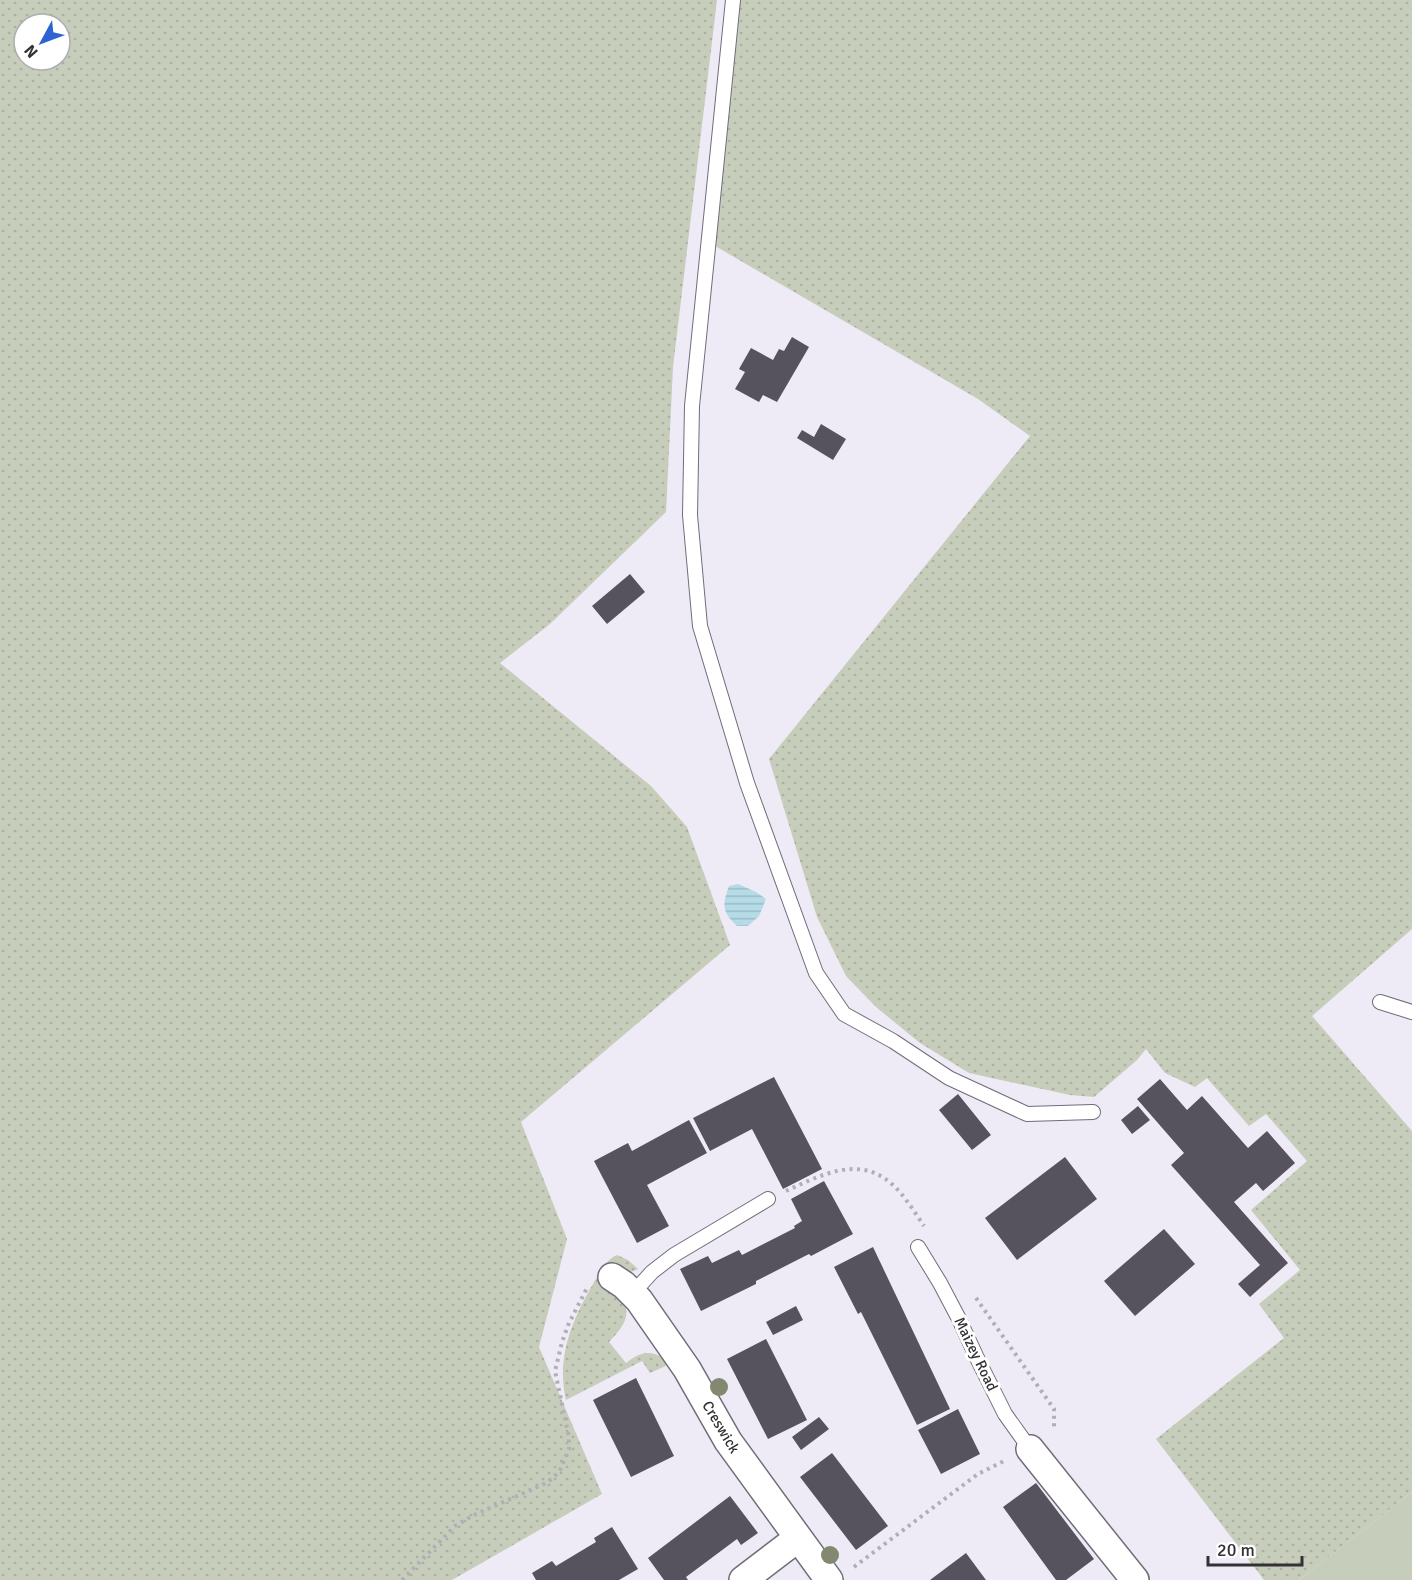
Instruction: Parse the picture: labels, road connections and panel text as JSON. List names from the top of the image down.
{
  "streets": {
    "street": ["Maizey Road", "Creswick"]
  },
  "scale_bar": "20 m",
  "north": "bottom left"
}
